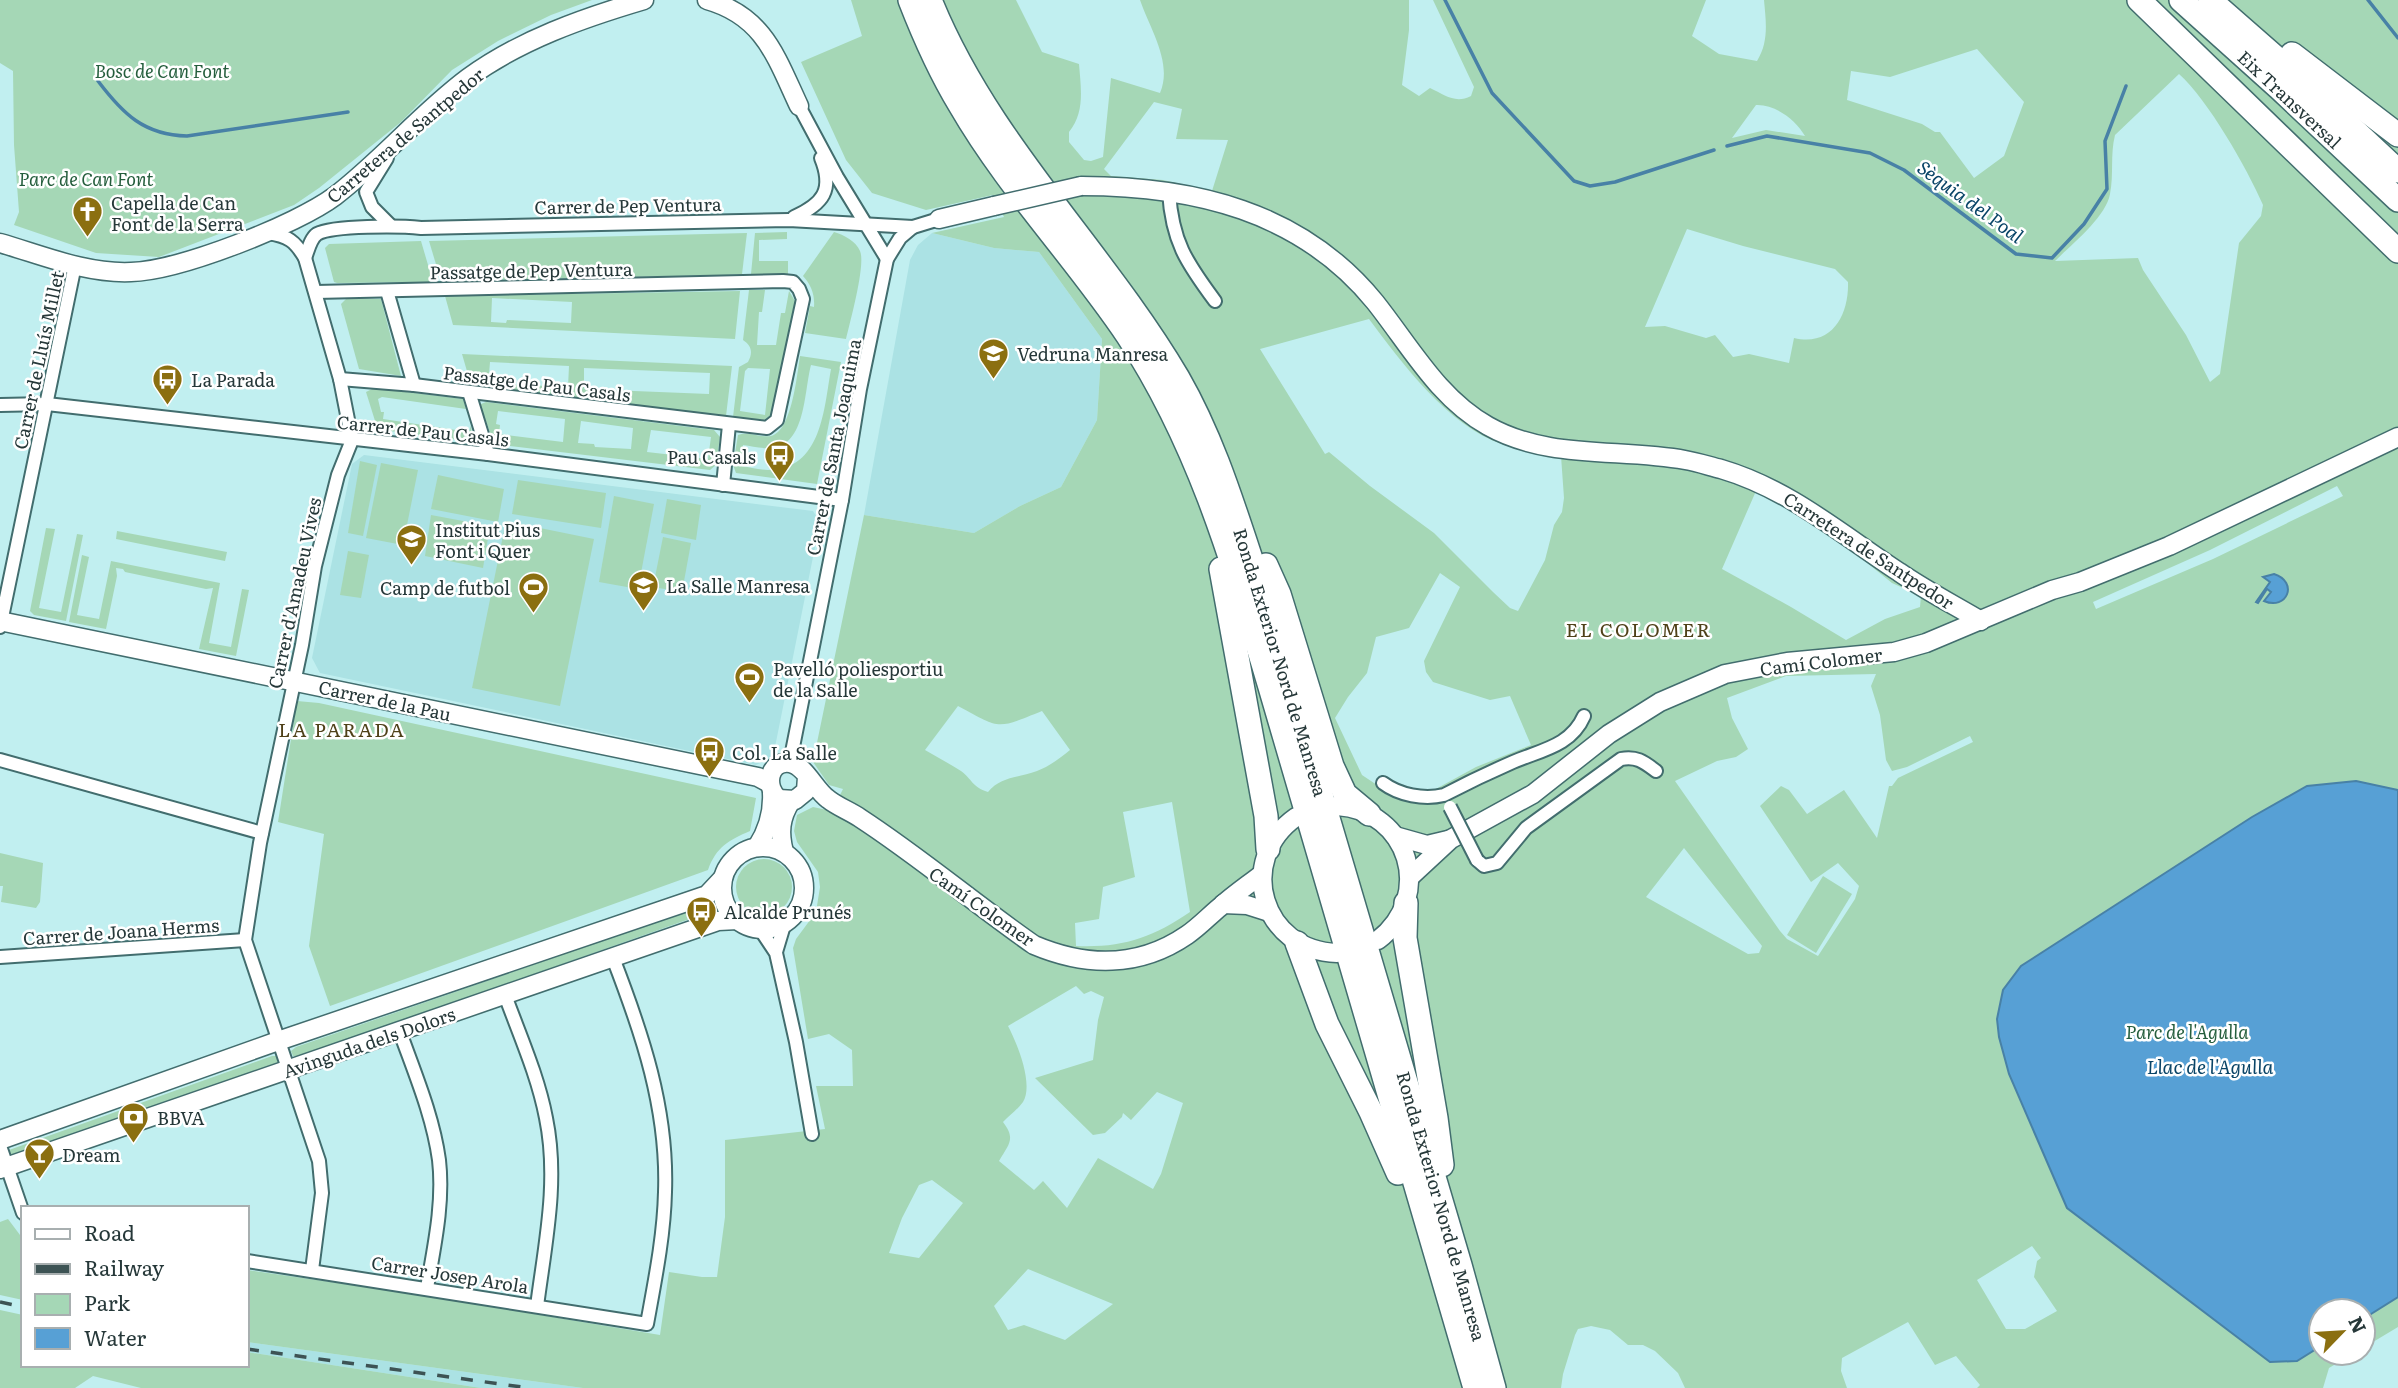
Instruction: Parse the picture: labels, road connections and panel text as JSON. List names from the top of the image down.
{
  "streets": {
    "highway": ["Eix Transversal", "Ronda Exterior Nord de Manresa"],
    "street": [
      "Carretera de Santpedor",
      "Carrer de Pep Ventura",
      "Passatge de Pep Ventura",
      "Carrer de Lluís Millet",
      "Passatge de Pau Casals",
      "Carrer de Pau Casals",
      "Carrer de Santa Joaquima",
      "Carrer d'Amadeu Vives",
      "Camí Colomer",
      "Carrer de la Pau",
      "Carrer de Joana Herms",
      "Avinguda dels Dolors",
      "Carrer Josep Arola"
    ]
  },
  "crossings": [
    ["Carretera de Santpedor", "Carrer de Pep Ventura"],
    ["Carretera de Santpedor", "Carrer de Lluís Millet"],
    ["Carretera de Santpedor", "Carrer de Santa Joaquima"],
    ["Carretera de Santpedor", "Camí Colomer"],
    ["Passatge de Pep Ventura", "Passatge de Pau Casals"],
    ["Carrer de Lluís Millet", "Carrer de Pau Casals"],
    ["Carrer de Lluís Millet", "Carrer de la Pau"],
    ["Carrer de Pau Casals", "Carrer de Santa Joaquima"],
    ["Carrer de Pau Casals", "Carrer d'Amadeu Vives"],
    ["Carrer de Santa Joaquima", "Camí Colomer"],
    ["Carrer de Santa Joaquima", "Carrer de la Pau"],
    ["Carrer d'Amadeu Vives", "Carrer de la Pau"],
    ["Carrer d'Amadeu Vives", "Carrer de Joana Herms"],
    ["Carrer d'Amadeu Vives", "Avinguda dels Dolors"],
    ["Carrer d'Amadeu Vives", "Carrer Josep Arola"],
    ["Camí Colomer", "Carrer de la Pau"],
    ["Avinguda dels Dolors", "Carrer Josep Arola"]
  ],
  "districts": ["EL COLOMER", "LA PARADA"],
  "water": ["Sèquia del Poal", "Llac de l'Agulla"],
  "parks": ["Bosc de Can Font", "Parc de Can Font", "Parc de l'Agulla"],
  "places": {
    "church": ["Capella de Can Font de la Serra"],
    "school or university": ["Vedruna Manresa", "Institut Pius Font i Quer", "La Salle Manresa"],
    "bus stop": [
      "La Parada",
      "Pau Casals",
      "Col. La Salle",
      "Alcalde Prunés"
    ],
    "sports": ["Camp de futbol", "Pavelló poliesportiu de la Salle"],
    "bank": ["BBVA"],
    "bar": ["Dream"]
  },
  "legend": [
    "Road",
    "Railway",
    "Park",
    "Water"
  ],
  "north": "top right"
}
